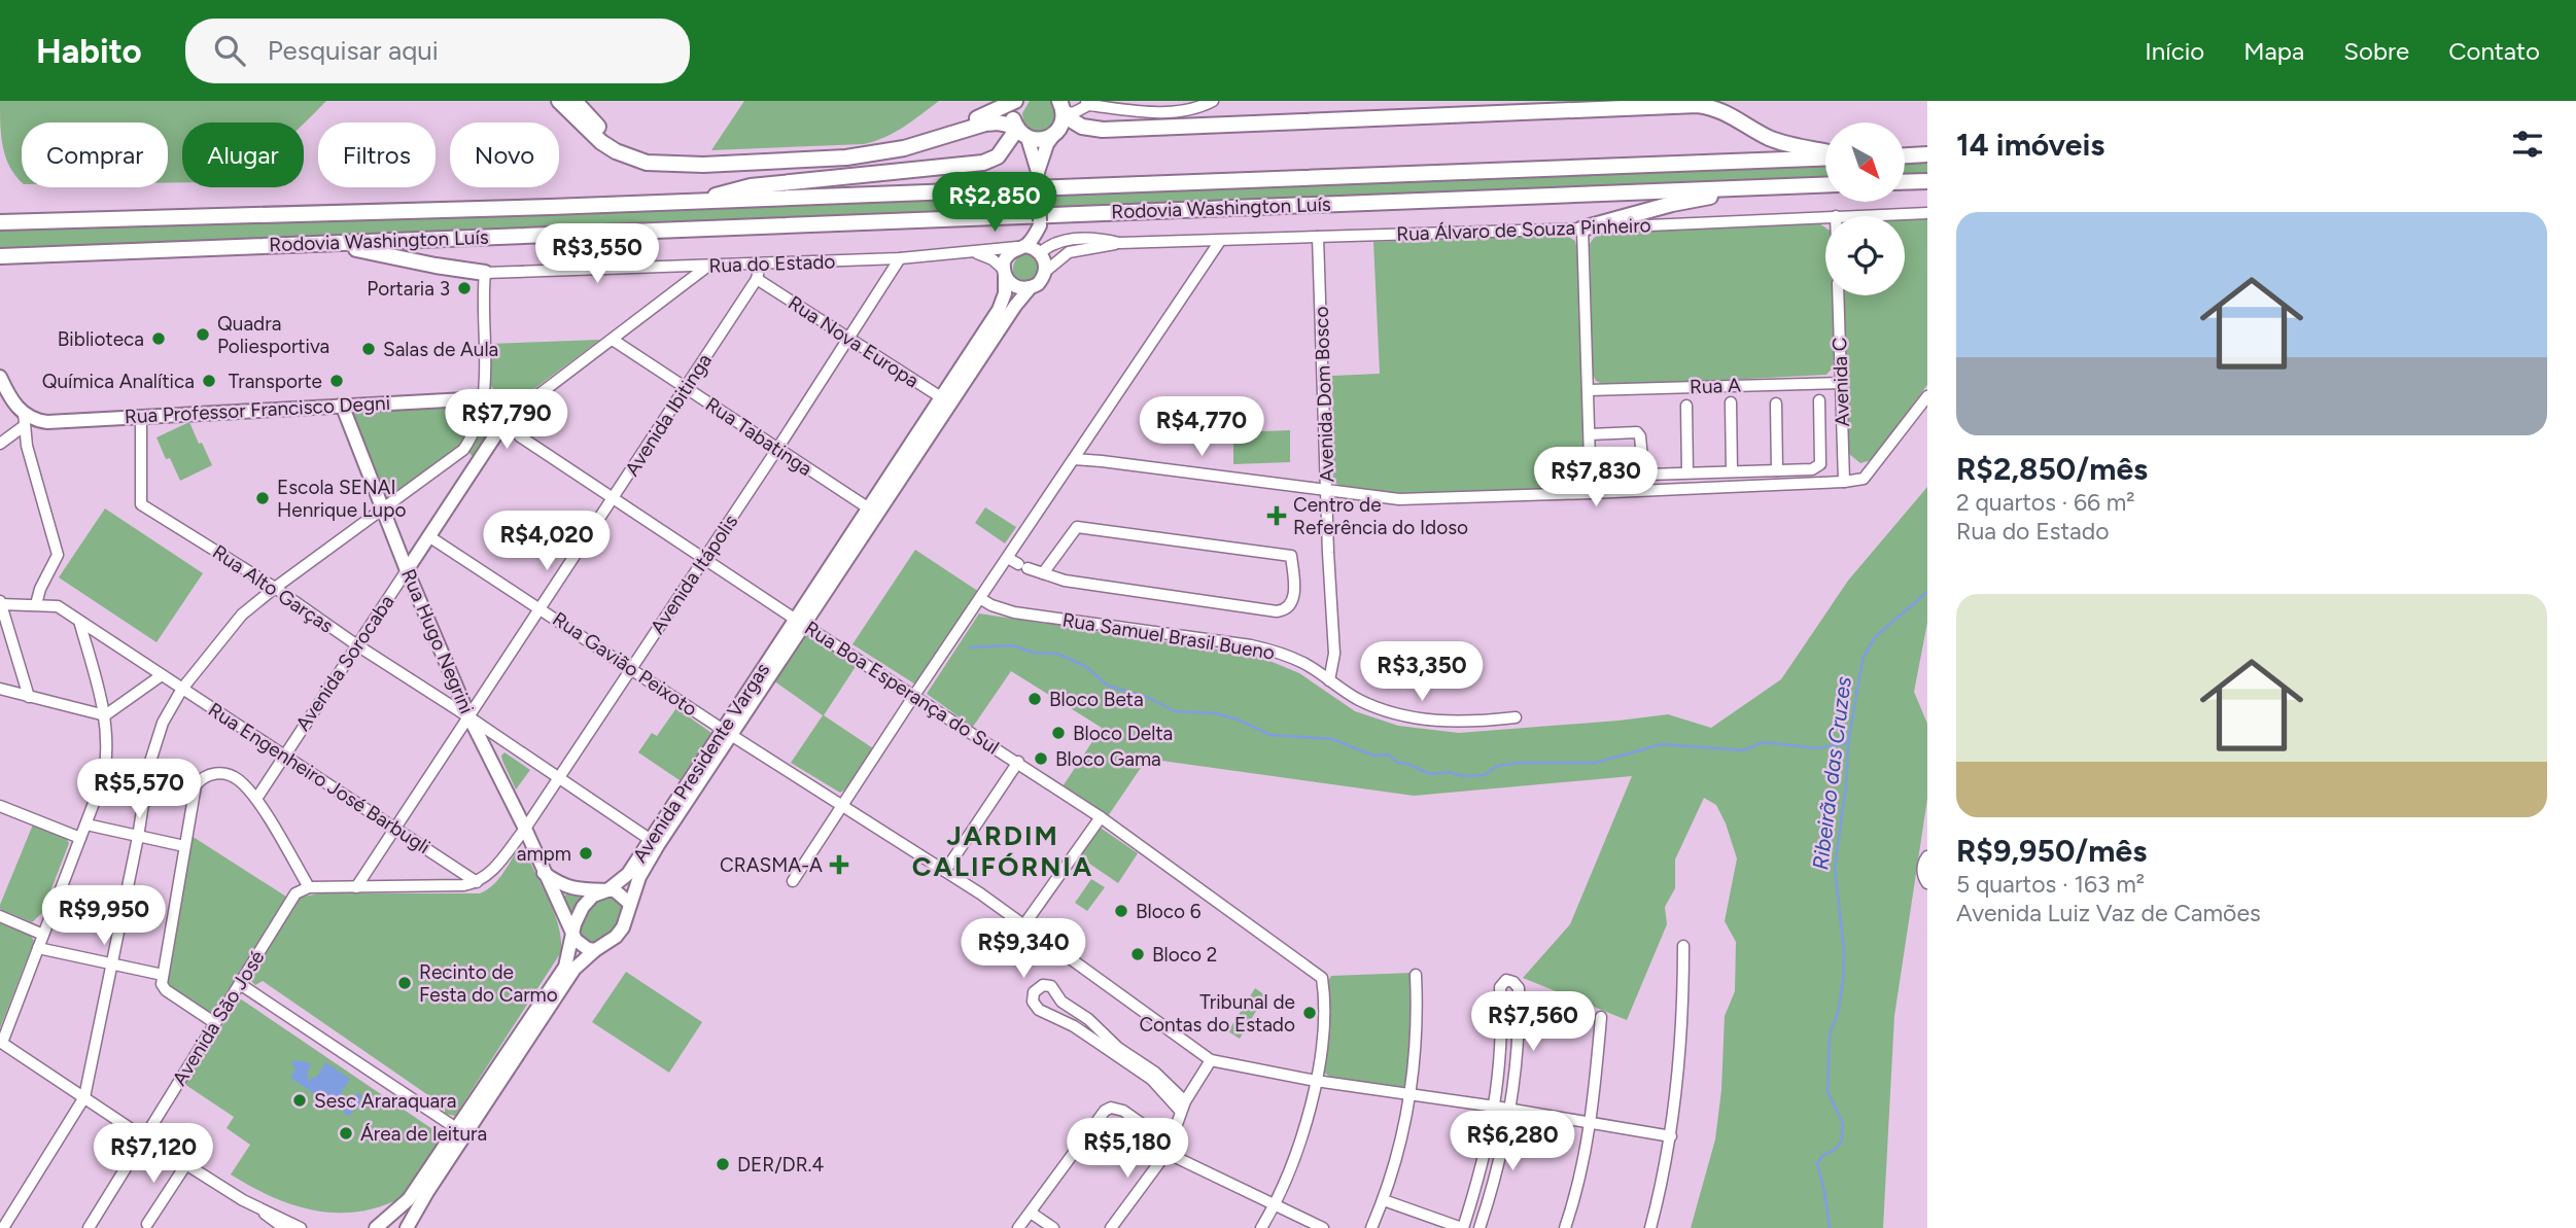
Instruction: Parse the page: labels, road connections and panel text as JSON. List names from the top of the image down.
{
  "streets": {
    "highway": ["Rodovia Washington Luís"],
    "main road": [
      "Rua Professor Francisco Degni",
      "Rua Hugo Negrini",
      "Avenida Sorocaba",
      "Rua Boa Esperança do Sul",
      "Avenida Presidente Vargas"
    ],
    "street": [
      "Rua Álvaro de Souza Pinheiro",
      "Rua do Estado",
      "Rua Nova Europa",
      "Avenida C",
      "Rua A",
      "Avenida Dom Bosco",
      "Avenida Ibitinga",
      "Rua Tabatinga",
      "Avenida Itápolis",
      "Rua Alto Garças",
      "Rua Samuel Brasil Bueno",
      "Rua Gavião Peixoto",
      "Rua Engenheiro José Barbugli",
      "Avenida São José"
    ]
  },
  "crossings": [
    ["Rua Álvaro de Souza Pinheiro", "Rua do Estado"],
    ["Rua Álvaro de Souza Pinheiro", "Avenida Dom Bosco"],
    ["Rua Álvaro de Souza Pinheiro", "Avenida Presidente Vargas"],
    ["Rua do Estado", "Avenida Ibitinga"],
    ["Rua do Estado", "Avenida Itápolis"],
    ["Rua do Estado", "Avenida Presidente Vargas"],
    ["Rua Nova Europa", "Avenida Ibitinga"],
    ["Rua Nova Europa", "Avenida Itápolis"],
    ["Rua Nova Europa", "Avenida Presidente Vargas"],
    ["Avenida C", "Rua A"],
    ["Avenida Dom Bosco", "Rua Samuel Brasil Bueno"],
    ["Rua Professor Francisco Degni", "Rua Alto Garças"],
    ["Rua Professor Francisco Degni", "Rua Hugo Negrini"],
    ["Rua Professor Francisco Degni", "Rua Boa Esperança do Sul"],
    ["Avenida Ibitinga", "Rua Tabatinga"],
    ["Avenida Ibitinga", "Rua Alto Garças"],
    ["Avenida Ibitinga", "Rua Hugo Negrini"],
    ["Avenida Ibitinga", "Rua Gavião Peixoto"],
    ["Avenida Ibitinga", "Rua Boa Esperança do Sul"],
    ["Avenida Ibitinga", "Rua Engenheiro José Barbugli"],
    ["Rua Tabatinga", "Avenida Itápolis"],
    ["Rua Tabatinga", "Avenida Presidente Vargas"],
    ["Avenida Itápolis", "Rua Alto Garças"],
    ["Avenida Itápolis", "Rua Hugo Negrini"],
    ["Avenida Itápolis", "Rua Gavião Peixoto"],
    ["Avenida Itápolis", "Rua Boa Esperança do Sul"],
    ["Avenida Itápolis", "Rua Engenheiro José Barbugli"],
    ["Rua Alto Garças", "Rua Hugo Negrini"],
    ["Rua Alto Garças", "Avenida Sorocaba"],
    ["Rua Alto Garças", "Avenida Presidente Vargas"],
    ["Rua Hugo Negrini", "Avenida Sorocaba"],
    ["Rua Hugo Negrini", "Avenida Presidente Vargas"],
    ["Avenida Sorocaba", "Rua Gavião Peixoto"],
    ["Avenida Sorocaba", "Rua Boa Esperança do Sul"],
    ["Avenida Sorocaba", "Rua Engenheiro José Barbugli"],
    ["Rua Gavião Peixoto", "Avenida Presidente Vargas"],
    ["Rua Boa Esperança do Sul", "Avenida Presidente Vargas"]
  ],
  "districts": ["JARDIM CALIFÓRNIA"],
  "water": ["Ribeirão das Cruzes"],
  "places": {
    "other": [
      "Portaria 3",
      "Quadra Poliesportiva",
      "Biblioteca",
      "Salas de Aula",
      "Química Analítica",
      "Transporte",
      "Escola SENAI Henrique Lupo",
      "Bloco Beta",
      "Bloco Delta",
      "Bloco Gama",
      "ampm",
      "Bloco 6",
      "Bloco 2",
      "Recinto de Festa do Carmo",
      "Tribunal de Contas do Estado",
      "Sesc Araraquara",
      "Área de leitura",
      "DER/DR.4"
    ],
    "health": ["Centro de Referência do Idoso", "CRASMA-A"]
  },
  "north": "bottom right",
  "page": {
    "header": "Habito",
    "search": "Pesquisar aqui",
    "nav": [
      "Início",
      "Mapa",
      "Sobre",
      "Contato"
    ],
    "heading": "14 imóveis",
    "chip": [
      "Comprar",
      "Alugar",
      "Filtros",
      "Novo"
    ],
    "price": [
      "R$2,850",
      "R$3,550",
      "R$7,790",
      "R$4,770",
      "R$7,830",
      "R$4,020",
      "R$3,350",
      "R$5,570",
      "R$9,950",
      "R$9,340",
      "R$7,560",
      "R$6,280",
      "R$5,180",
      "R$7,120"
    ],
    "list": [
      {
        "name": "R$2,850/mês",
        "note": "2 quartos · 66 m² · Rua do Estado"
      },
      {
        "name": "R$9,950/mês",
        "note": "5 quartos · 163 m² · Avenida Luiz Vaz de Camões"
      }
    ]
  }
}
